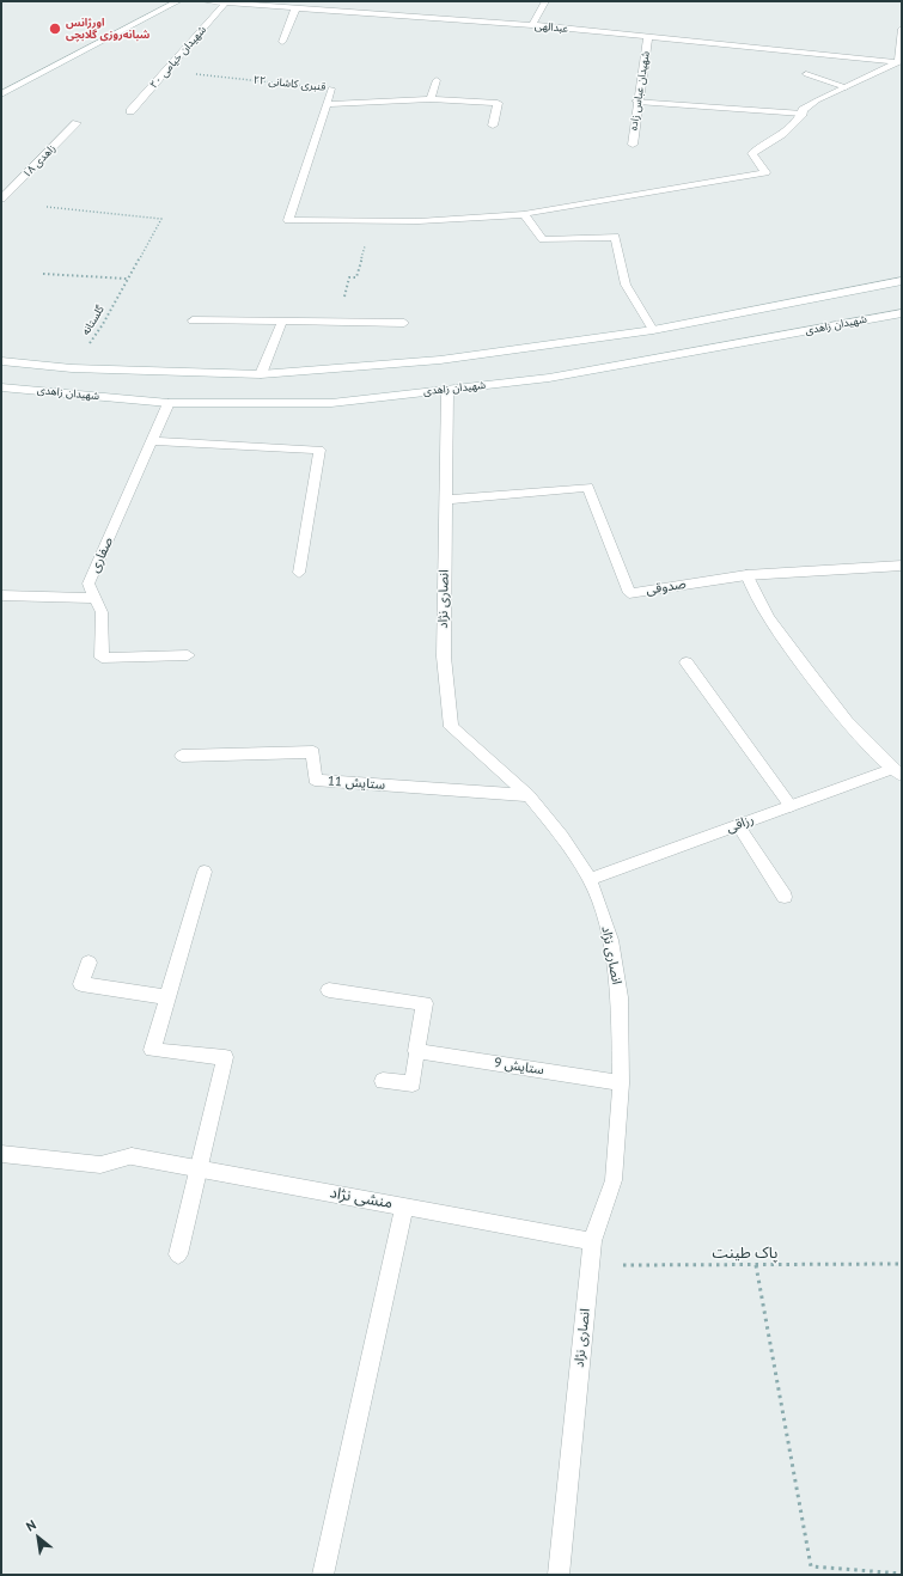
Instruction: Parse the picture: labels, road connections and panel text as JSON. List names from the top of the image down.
{
  "streets": {
    "street": [
      "عبدالهی",
      "شهیدان خیامی ۲۰",
      "قنبری کاشانی ۲۲",
      "شهیدان عباس زاده",
      "زاهدی ۱۸",
      "شهیدان زاهدی",
      "صفاری",
      "صدوقی",
      "انصاری نژاد",
      "ستایش 11",
      "رزاقی",
      "ستایش 9",
      "منشی نژاد"
    ],
    "path": ["گلستانه", "پاک طینت"]
  },
  "crossings": [
    ["عبدالهی", "شهیدان خیامی ۲۰"],
    ["عبدالهی", "شهیدان عباس زاده"],
    ["شهیدان خیامی ۲۰", "قنبری کاشانی ۲۲"],
    ["گلستانه", "شهیدان زاهدی"],
    ["شهیدان زاهدی", "صفاری"],
    ["شهیدان زاهدی", "انصاری نژاد"],
    ["صدوقی", "انصاری نژاد"],
    ["صدوقی", "رزاقی"],
    ["انصاری نژاد", "ستایش 11"],
    ["انصاری نژاد", "رزاقی"],
    ["انصاری نژاد", "ستایش 9"],
    ["انصاری نژاد", "منشی نژاد"],
    ["انصاری نژاد", "پاک طینت"]
  ],
  "places": ["اورژانس شبانه‌روزی گلابچی"],
  "north": "top left"
}
